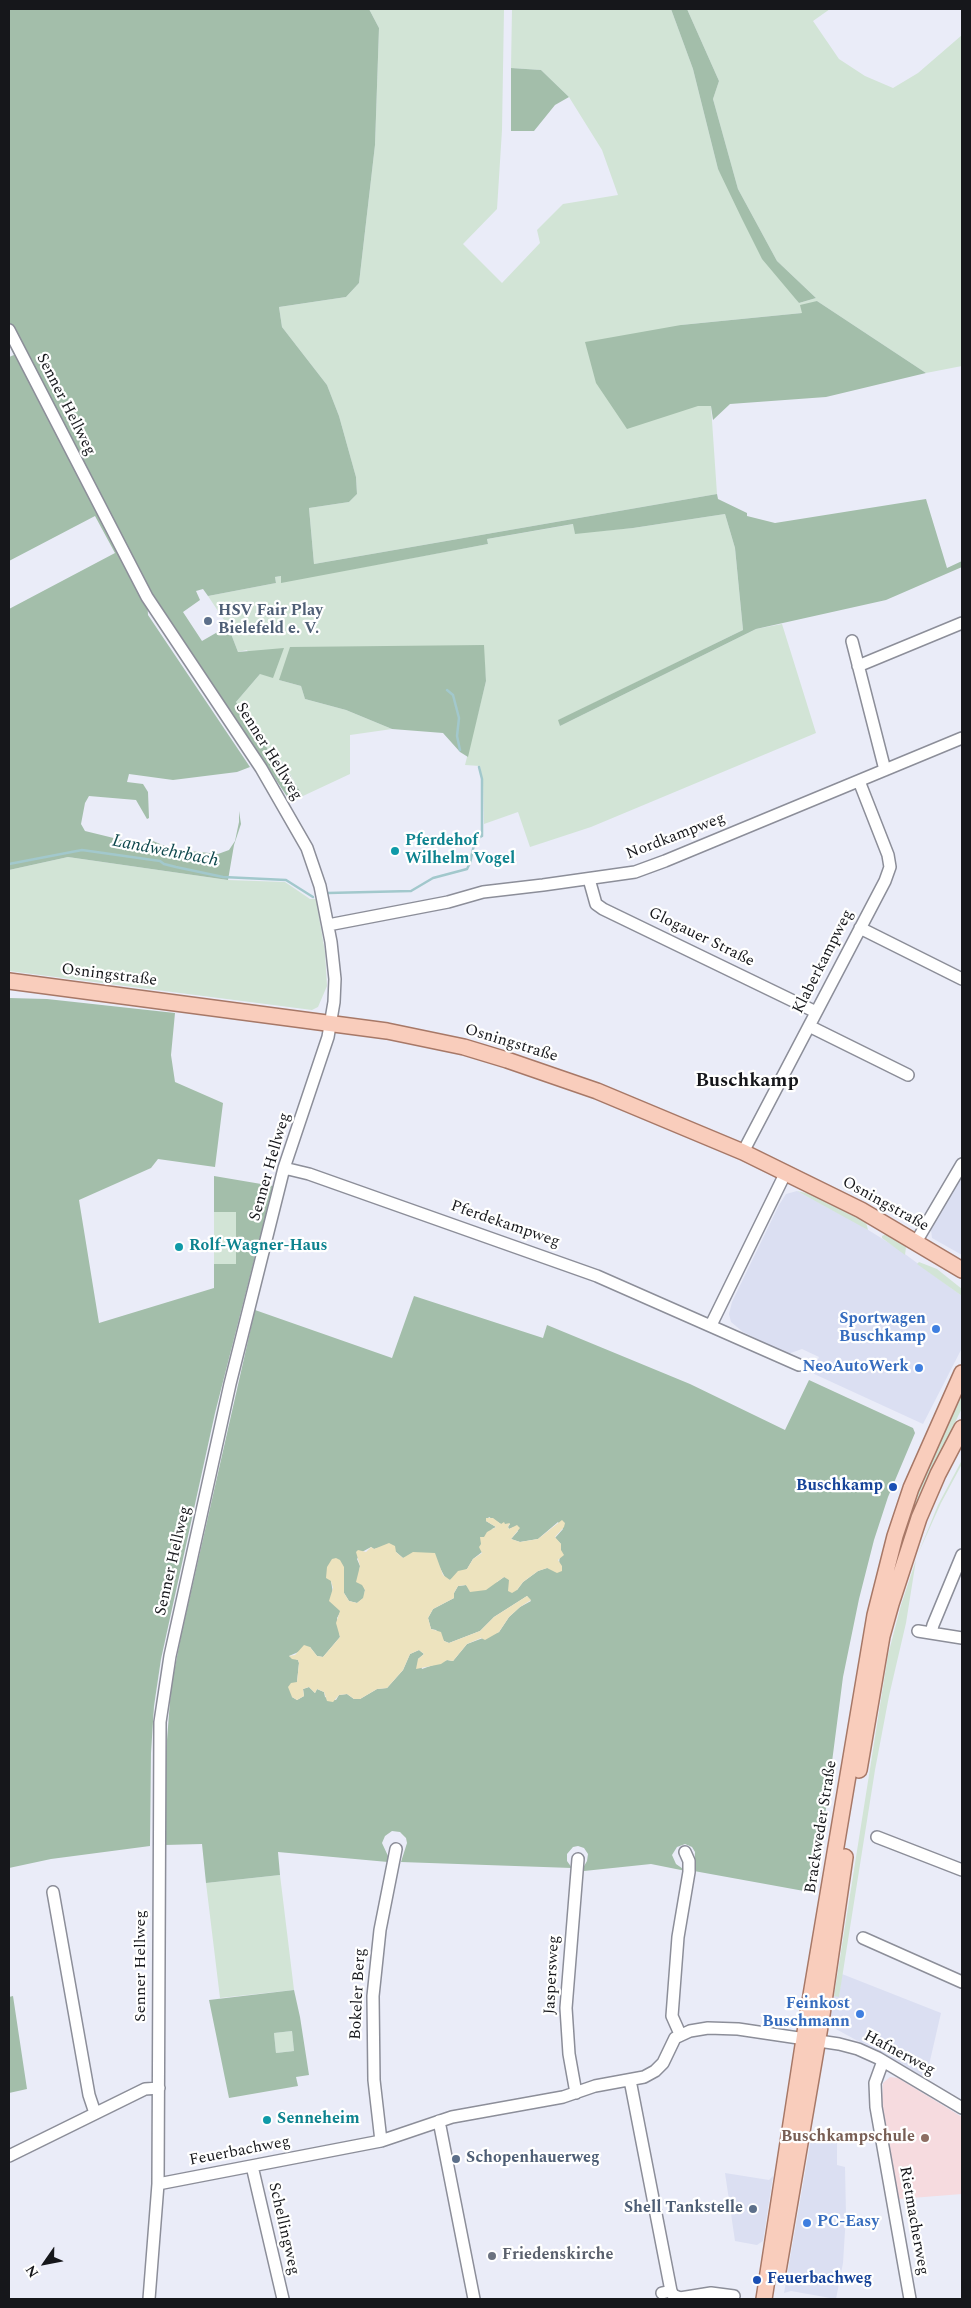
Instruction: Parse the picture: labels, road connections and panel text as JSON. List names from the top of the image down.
{
  "streets": {
    "main road": ["Osningstraße", "Brackweder Straße"],
    "street": [
      "Senner Hellweg",
      "Nordkampweg",
      "Glogauer Straße",
      "Klaberkampweg",
      "Pferdekampweg",
      "Jaspersweg",
      "Bokeler Berg",
      "Hafnerweg",
      "Feuerbachweg",
      "Rietmacherweg",
      "Schellingweg"
    ]
  },
  "crossings": [
    ["Senner Hellweg", "Nordkampweg"],
    ["Senner Hellweg", "Osningstraße"],
    ["Senner Hellweg", "Pferdekampweg"],
    ["Senner Hellweg", "Feuerbachweg"],
    ["Nordkampweg", "Glogauer Straße"],
    ["Nordkampweg", "Klaberkampweg"],
    ["Glogauer Straße", "Klaberkampweg"],
    ["Klaberkampweg", "Osningstraße"],
    ["Brackweder Straße", "Hafnerweg"],
    ["Jaspersweg", "Feuerbachweg"],
    ["Bokeler Berg", "Feuerbachweg"],
    ["Hafnerweg", "Rietmacherweg"],
    ["Feuerbachweg", "Schellingweg"]
  ],
  "districts": ["Buschkamp"],
  "water": ["Landwehrbach"],
  "places": [
    "HSV Fair Play Bielefeld e. V.",
    "Pferdehof Wilhelm Vogel",
    "Rolf-Wagner-Haus",
    "Sportwagen Buschkamp",
    "NeoAutoWerk",
    "Buschkamp",
    "Feinkost Buschmann",
    "Senneheim",
    "Buschkampschule",
    "Schopenhauerweg",
    "Shell Tankstelle",
    "PC-Easy",
    "Friedenskirche",
    "Feuerbachweg"
  ],
  "north": "bottom left"
}
